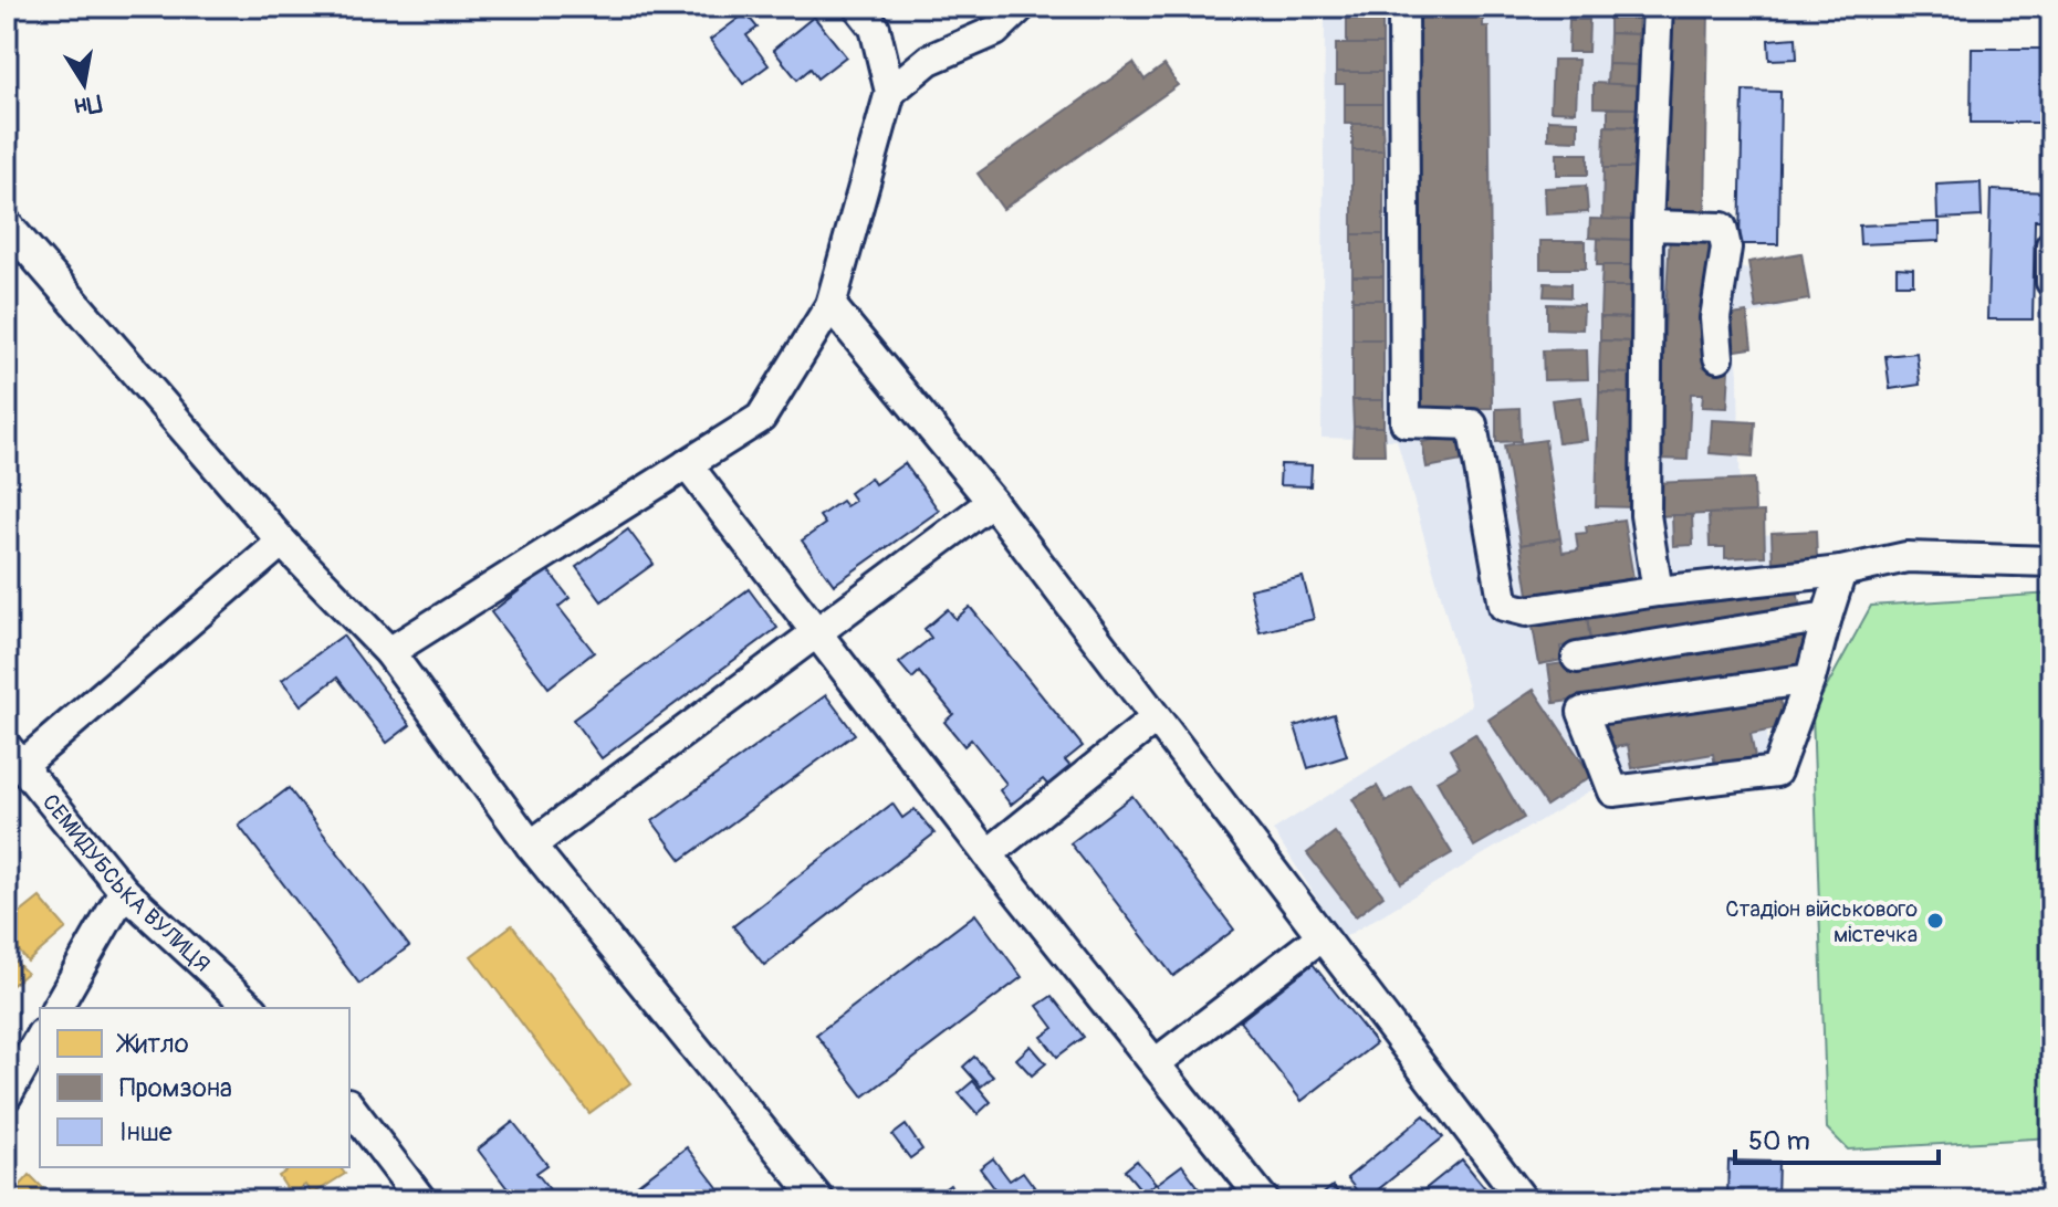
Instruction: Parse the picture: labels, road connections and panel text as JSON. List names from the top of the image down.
{
  "streets": {
    "street": ["СЕМИДУБСЬКА ВУЛИЦЯ"]
  },
  "places": ["Стадіон військового містечка"],
  "legend": ["Житло", "Промзона", "Інше"],
  "scale_bar": "50 m",
  "north": "bottom"
}
